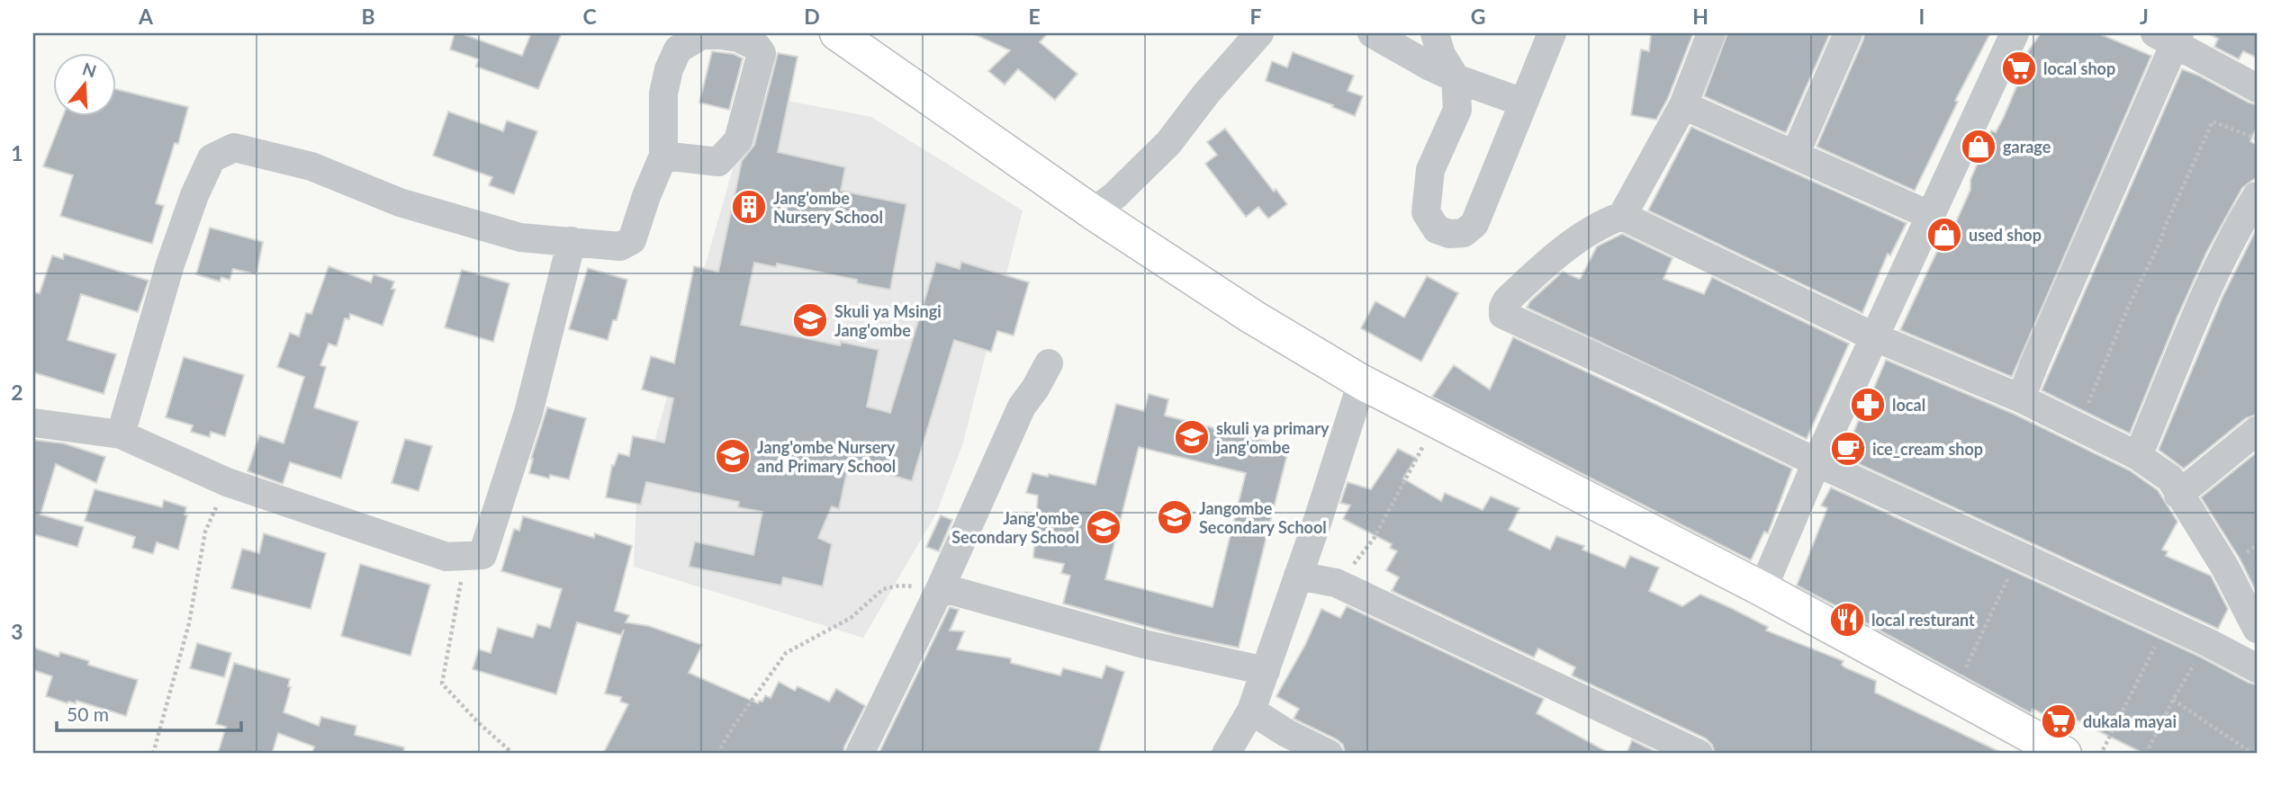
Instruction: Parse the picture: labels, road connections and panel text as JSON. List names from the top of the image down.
{
  "places": {
    "supermarket": ["local shop", "dukala mayai"],
    "shop": ["garage", "used shop"],
    "building": ["Jang'ombe Nursery School"],
    "school or university": [
      "Skuli ya Msingi Jang'ombe",
      "skuli ya primary jang'ombe",
      "Jang'ombe Nursery and Primary School",
      "Jangombe Secondary School",
      "Jang'ombe Secondary School"
    ],
    "pharmacy": ["local"],
    "cafe": ["ice_cream shop"],
    "restaurant": ["local resturant"]
  },
  "scale_bar": "50 m",
  "north": "top",
  "grid": {
    "columns": [
      "A",
      "B",
      "C",
      "D",
      "E",
      "F",
      "G",
      "H",
      "I",
      "J"
    ],
    "rows": ["1", "2", "3"]
  }
}
